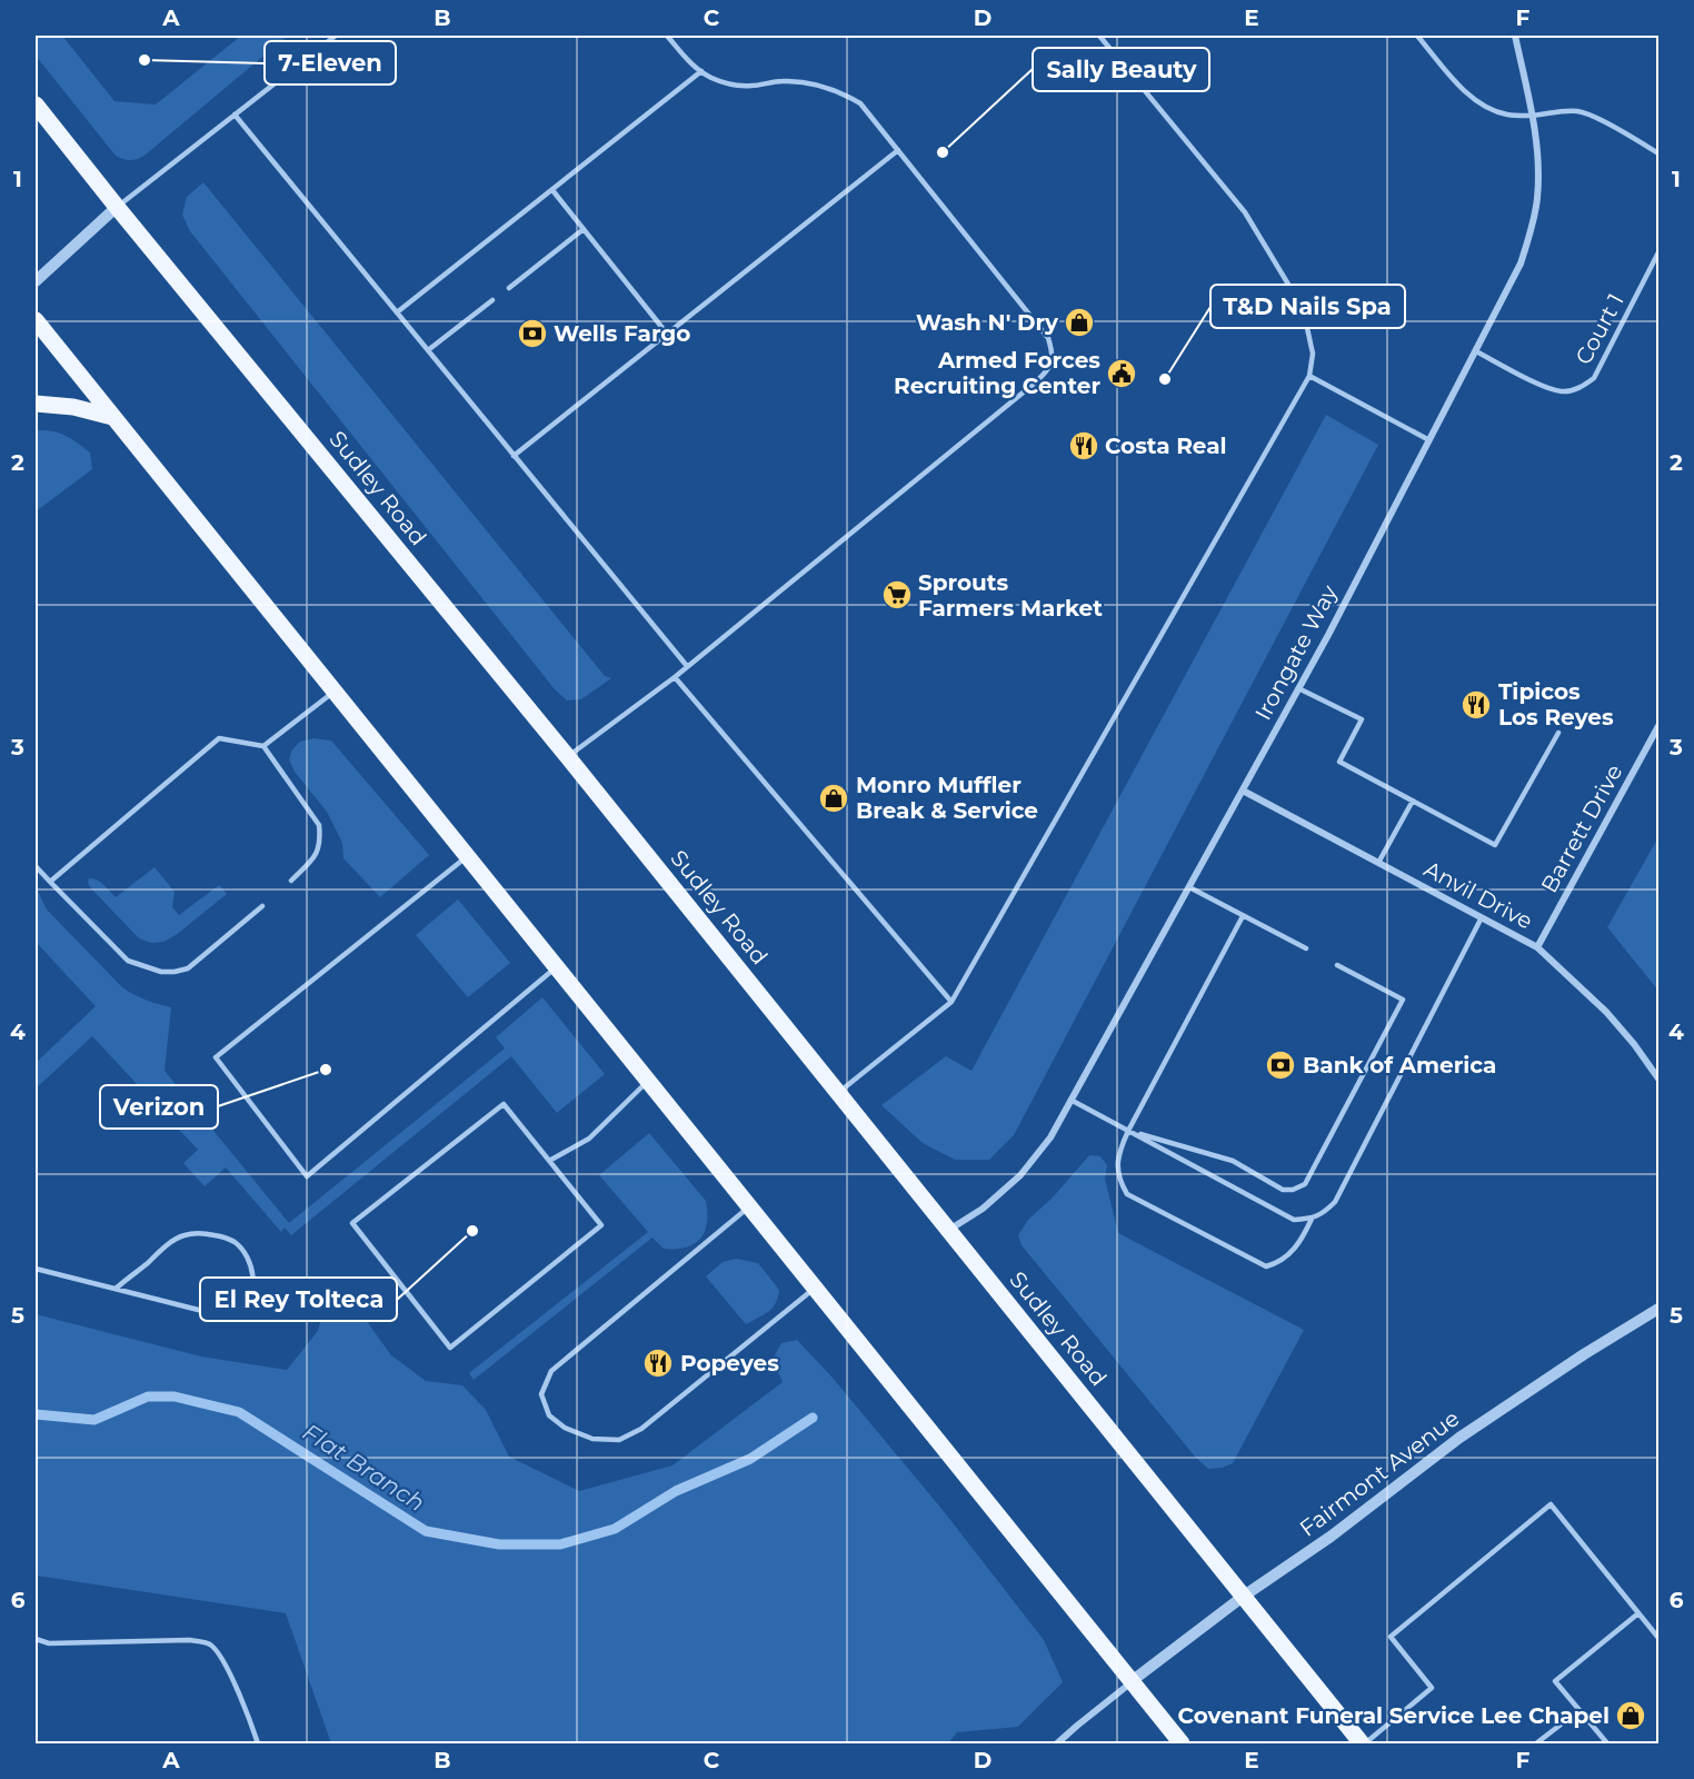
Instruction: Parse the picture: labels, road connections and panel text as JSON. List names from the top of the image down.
{
  "streets": {
    "main road": ["Sudley Road"],
    "street": [
      "Irongate Way",
      "Barrett Drive",
      "Anvil Drive",
      "Fairmont Avenue"
    ],
    "lane": ["Court 1"]
  },
  "crossings": [
    ["Court 1", "Irongate Way"],
    ["Sudley Road", "Irongate Way"],
    ["Sudley Road", "Fairmont Avenue"],
    ["Irongate Way", "Anvil Drive"],
    ["Barrett Drive", "Anvil Drive"]
  ],
  "water": ["Flat Branch"],
  "places": {
    "other": [
      "7-Eleven",
      "Sally Beauty",
      "T&D Nails Spa",
      "Verizon",
      "El Rey Tolteca"
    ],
    "shop": ["Wash N' Dry", "Monro Muffler Break & Service", "Covenant Funeral Service Lee Chapel"],
    "bank": ["Wells Fargo", "Bank of America"],
    "public building": ["Armed Forces Recruiting Center"],
    "restaurant": ["Costa Real", "Tipicos Los Reyes", "Popeyes"],
    "supermarket": ["Sprouts Farmers Market"]
  },
  "grid": {
    "columns": [
      "A",
      "B",
      "C",
      "D",
      "E",
      "F"
    ],
    "rows": [
      "1",
      "2",
      "3",
      "4",
      "5",
      "6"
    ]
  }
}
